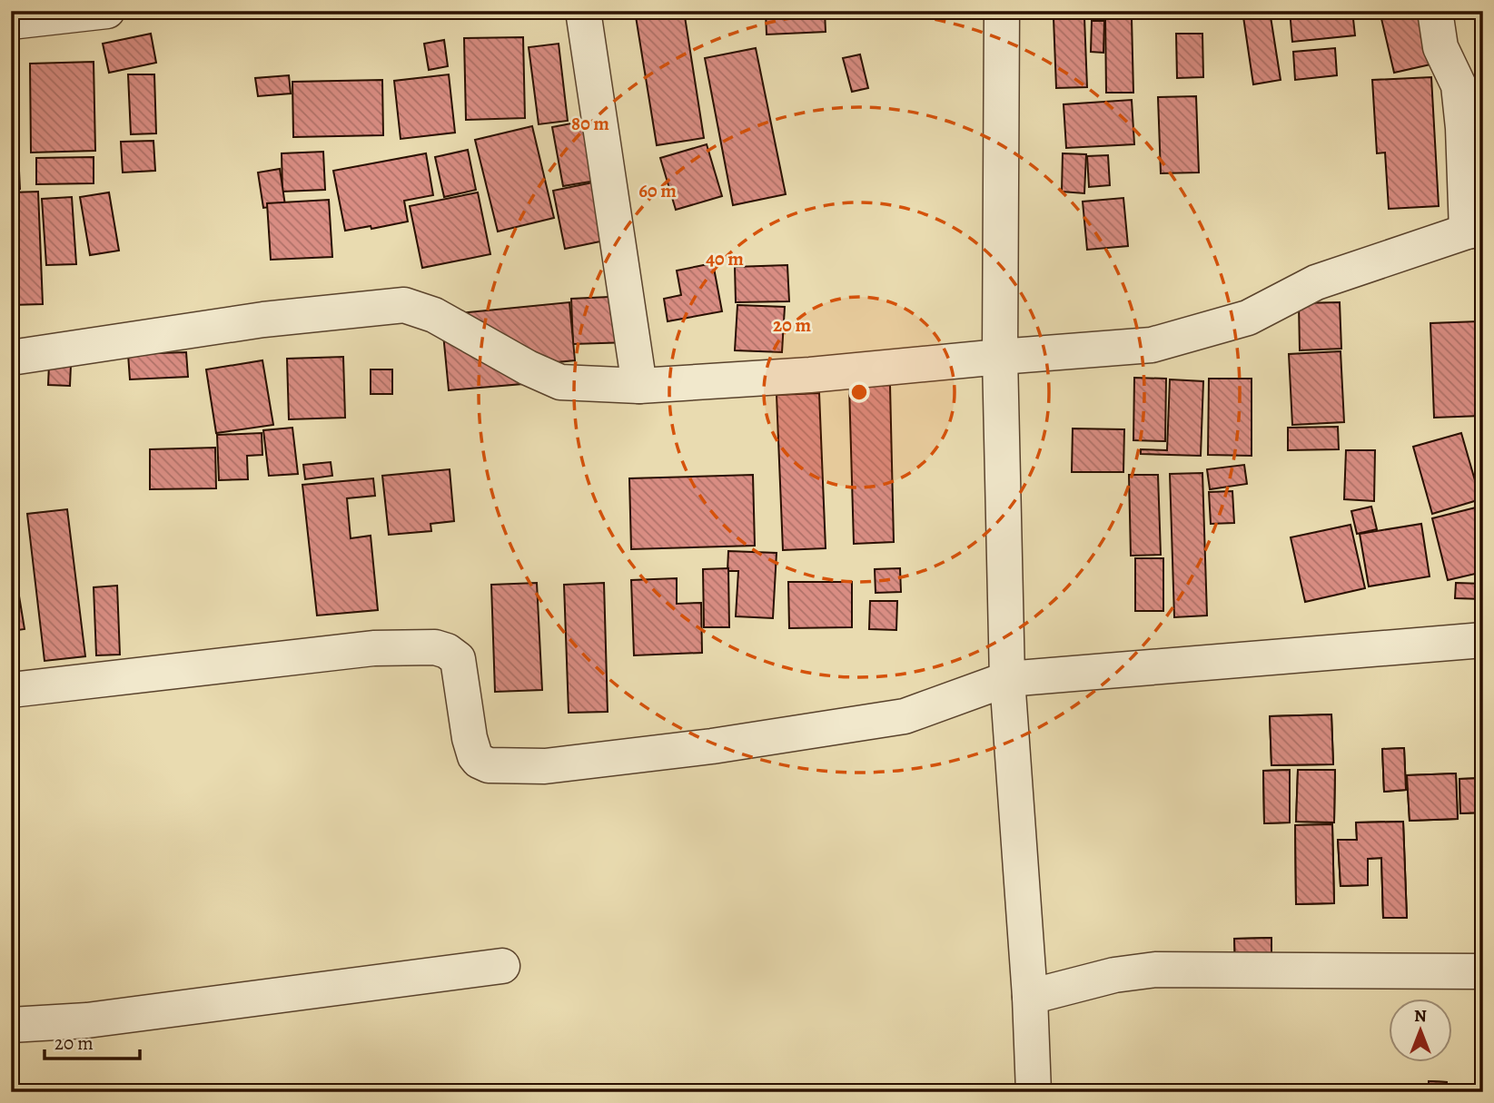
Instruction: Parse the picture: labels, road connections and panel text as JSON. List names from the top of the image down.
{
  "scale_bar": "20 m",
  "north": "top",
  "rings": [
    "80 m",
    "60 m",
    "40 m",
    "20 m"
  ]
}
